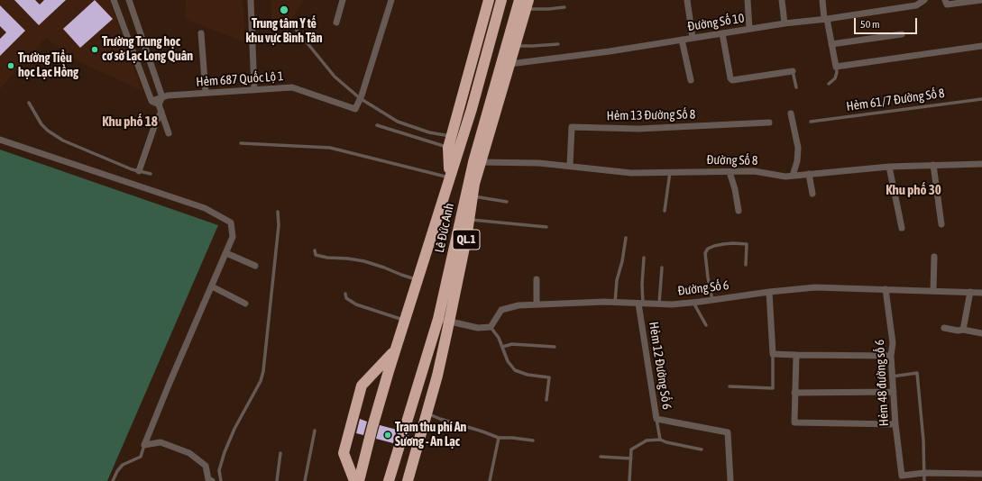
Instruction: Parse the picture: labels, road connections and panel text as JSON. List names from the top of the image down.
{
  "streets": {
    "highway": ["Lê Đức Anh", "QL.1"],
    "street": [
      "Đường Số 10",
      "Hẻm 687 Quốc Lộ 1",
      "Hẻm 13 Đường Số 8",
      "Đường Số 8",
      "Đường Số 6",
      "Hẻm 12 Đường Số 6",
      "Hẻm 48 đường số 6"
    ],
    "lane": ["Hẻm 61/7 Đường Số 8"]
  },
  "crossings": [
    ["Đường Số 10", "Lê Đức Anh"],
    ["Hẻm 13 Đường Số 8", "Đường Số 8"],
    ["Đường Số 8", "Lê Đức Anh"],
    ["Lê Đức Anh", "QL.1"],
    ["Đường Số 6", "Hẻm 12 Đường Số 6"],
    ["Đường Số 6", "Hẻm 48 đường số 6"]
  ],
  "districts": ["Khu phố 18", "Khu phố 30"],
  "places": [
    "Trung tâm Y tế khu vực Bình Tân",
    "Trường Trung học cơ sở Lạc Long Quân",
    "Trường Tiểu học Lạc Hồng",
    "Trạm thu phí An Sương - An Lạc"
  ],
  "scale_bar": "50 m"
}
